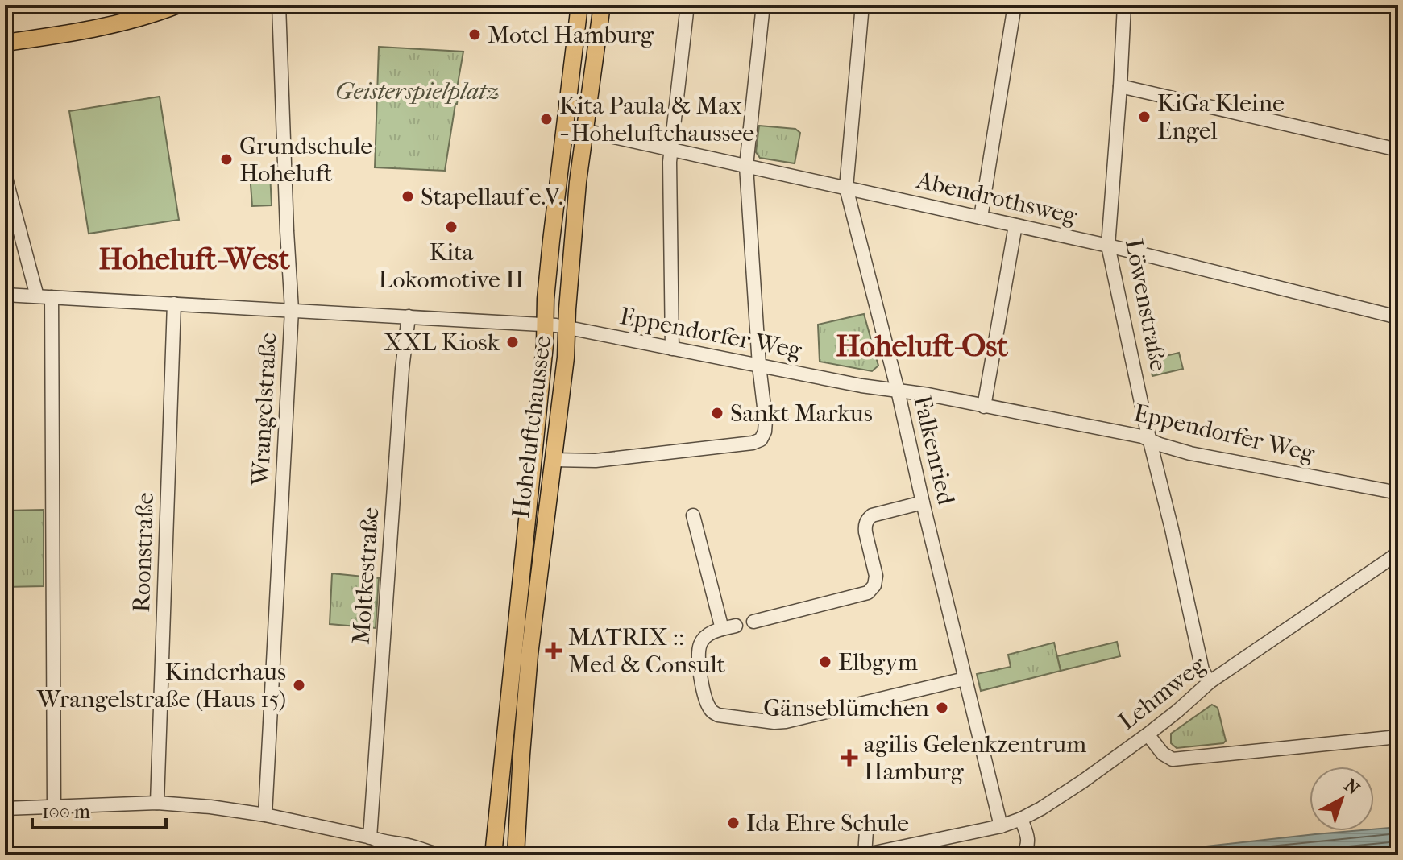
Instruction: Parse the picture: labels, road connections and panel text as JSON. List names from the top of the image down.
{
  "streets": {
    "main road": ["Hoheluftchaussee"],
    "street": [
      "Abendrothsweg",
      "Löwenstraße",
      "Eppendorfer Weg",
      "Wrangelstraße",
      "Falkenried",
      "Roonstraße",
      "Moltkestraße",
      "Lehmweg"
    ]
  },
  "crossings": [
    ["Abendrothsweg", "Löwenstraße"],
    ["Abendrothsweg", "Hoheluftchaussee"],
    ["Abendrothsweg", "Falkenried"],
    ["Löwenstraße", "Eppendorfer Weg"],
    ["Löwenstraße", "Lehmweg"],
    ["Eppendorfer Weg", "Wrangelstraße"],
    ["Eppendorfer Weg", "Hoheluftchaussee"],
    ["Eppendorfer Weg", "Falkenried"],
    ["Eppendorfer Weg", "Roonstraße"],
    ["Eppendorfer Weg", "Moltkestraße"],
    ["Falkenried", "Lehmweg"]
  ],
  "districts": ["Hoheluft-West", "Hoheluft-Ost"],
  "parks": ["Geisterspielplatz"],
  "places": {
    "other": [
      "Motel Hamburg",
      "KiGa Kleine Engel",
      "Kita Paula & Max - Hoheluftchaussee",
      "Grundschule Hoheluft",
      "Stapellauf e.V.",
      "Kita Lokomotive II",
      "XXL Kiosk",
      "Sankt Markus",
      "Elbgym",
      "Kinderhaus Wrangelstraße (Haus 15)",
      "Gänseblümchen",
      "Ida Ehre Schule"
    ],
    "health": ["MATRIX :: Med & Consult", "agilis Gelenkzentrum Hamburg"]
  },
  "scale_bar": "100 m",
  "north": "top right"
}
